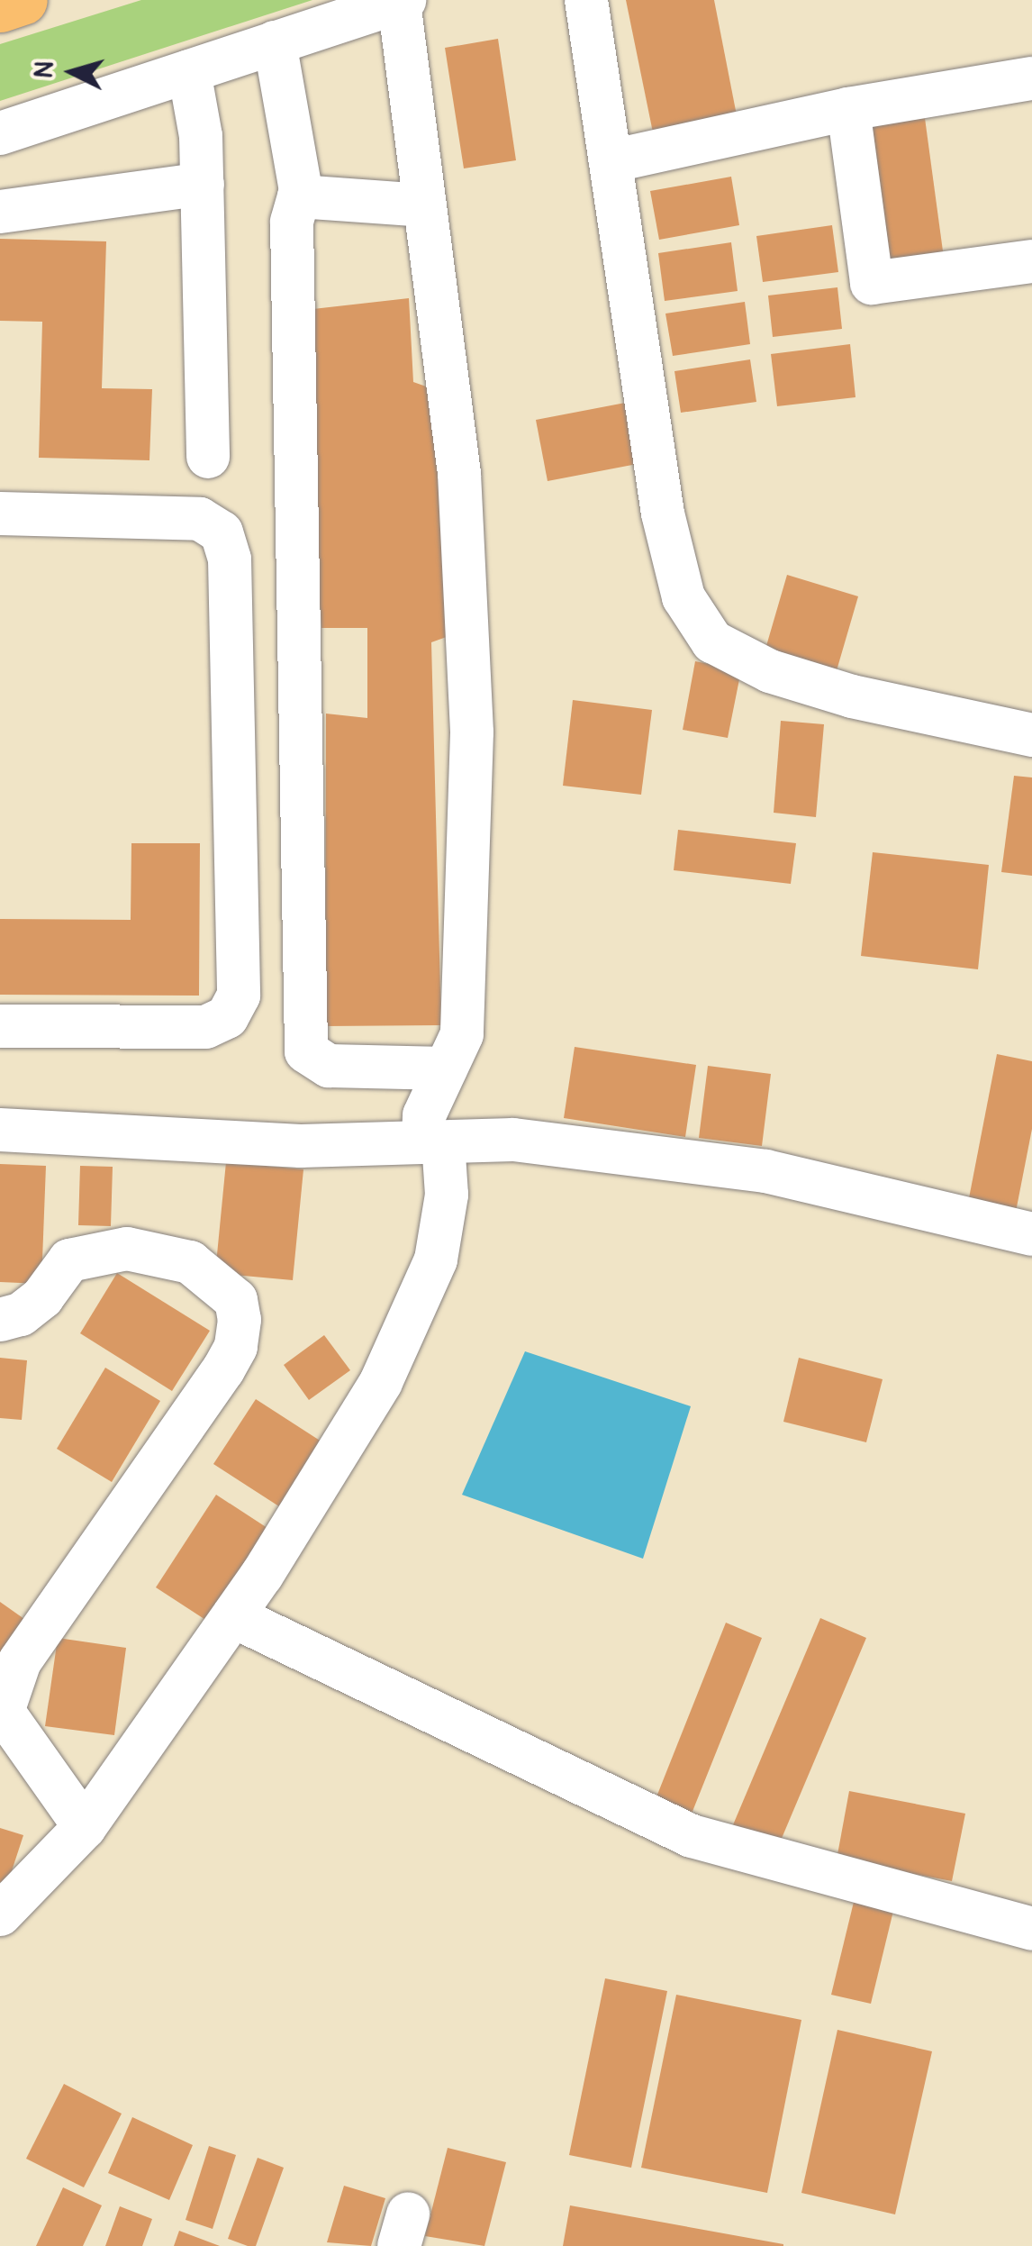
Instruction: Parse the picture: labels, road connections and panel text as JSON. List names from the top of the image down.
{
  "north": "left"
}
